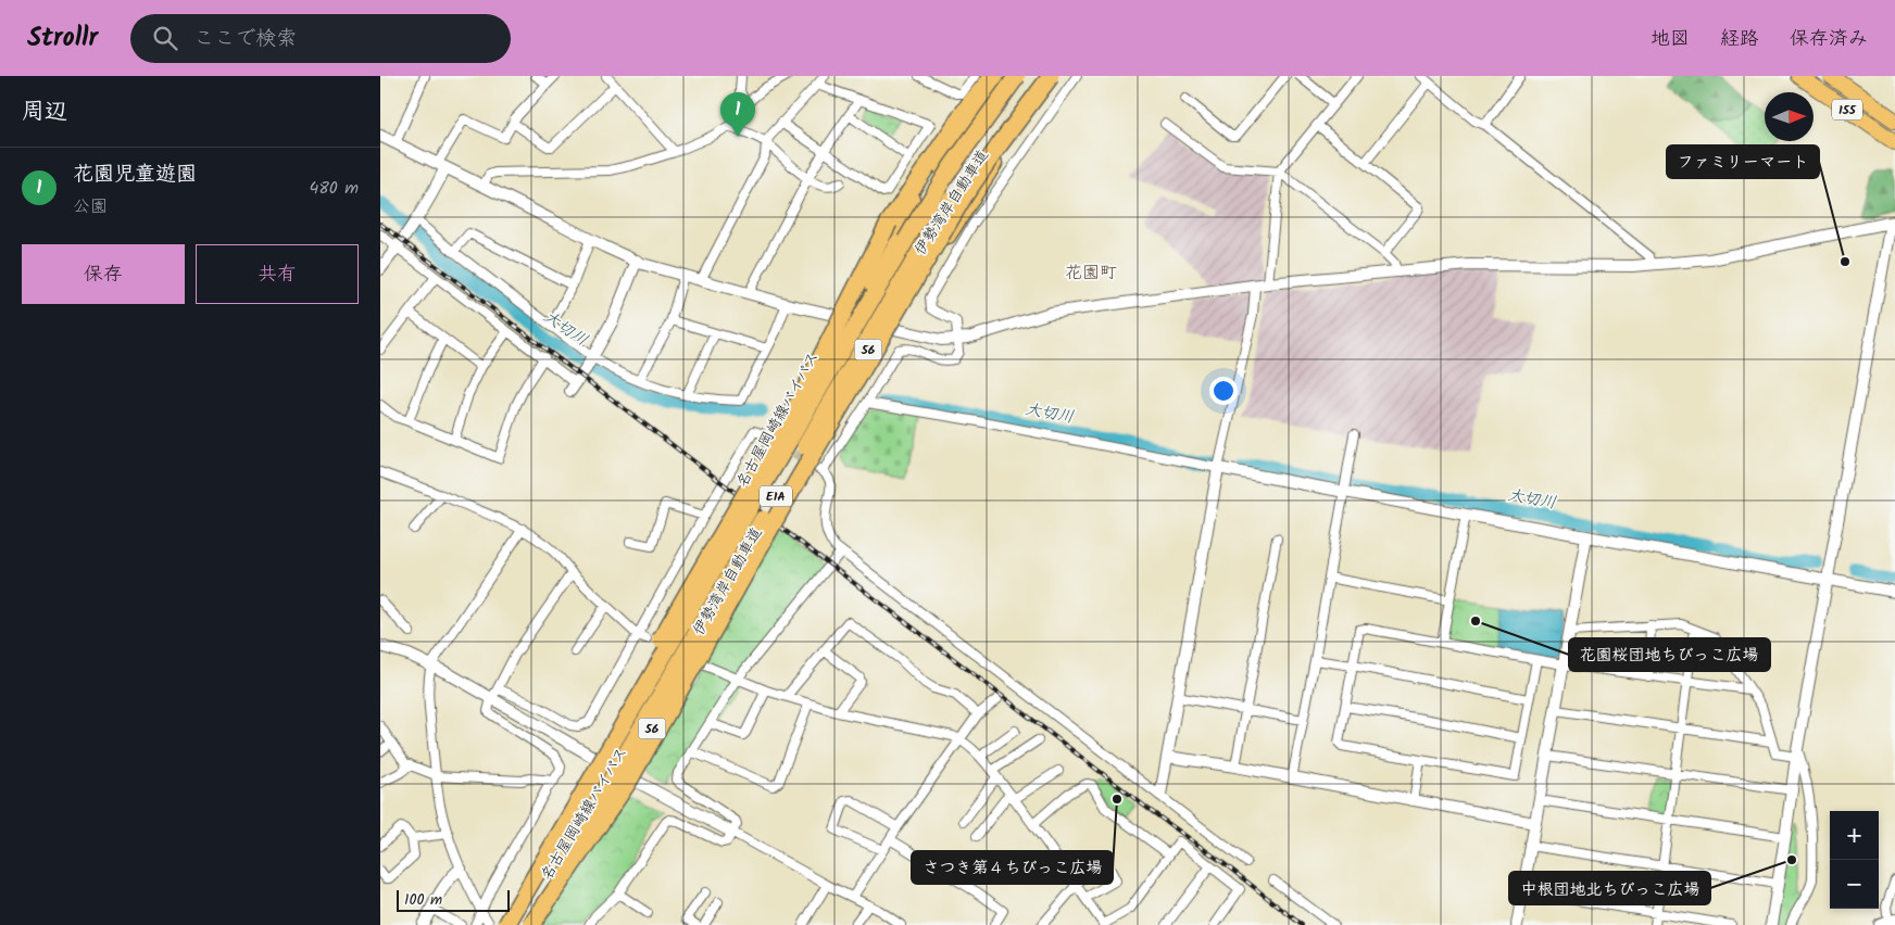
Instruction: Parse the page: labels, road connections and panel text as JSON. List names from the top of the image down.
{
  "streets": {
    "highway": ["155", "伊勢湾岸自動車道", "E1A"],
    "main road": ["56", "名古屋岡崎線バイパス"]
  },
  "crossings": [
    ["伊勢湾岸自動車道", "名古屋岡崎線バイパス"]
  ],
  "districts": ["花園町"],
  "water": ["大切川"],
  "places": [
    "ファミリーマート",
    "花園桜団地ちびっこ広場",
    "さつき第４ちびっこ広場",
    "中根団地北ちびっこ広場"
  ],
  "scale_bar": "100 m",
  "north": "right",
  "page": {
    "header": "Strollr",
    "search": "ここで検索",
    "nav": ["地図", "経路", "保存済み"],
    "heading": "周辺",
    "pins": "1",
    "list": [
      {
        "mark": "1",
        "name": "花園児童遊園",
        "note": "公園",
        "value": "480 m"
      }
    ],
    "buttons": ["保存", "共有"],
    "map_buttons": ["+", "−"],
    "scale": "100 m"
  }
}
